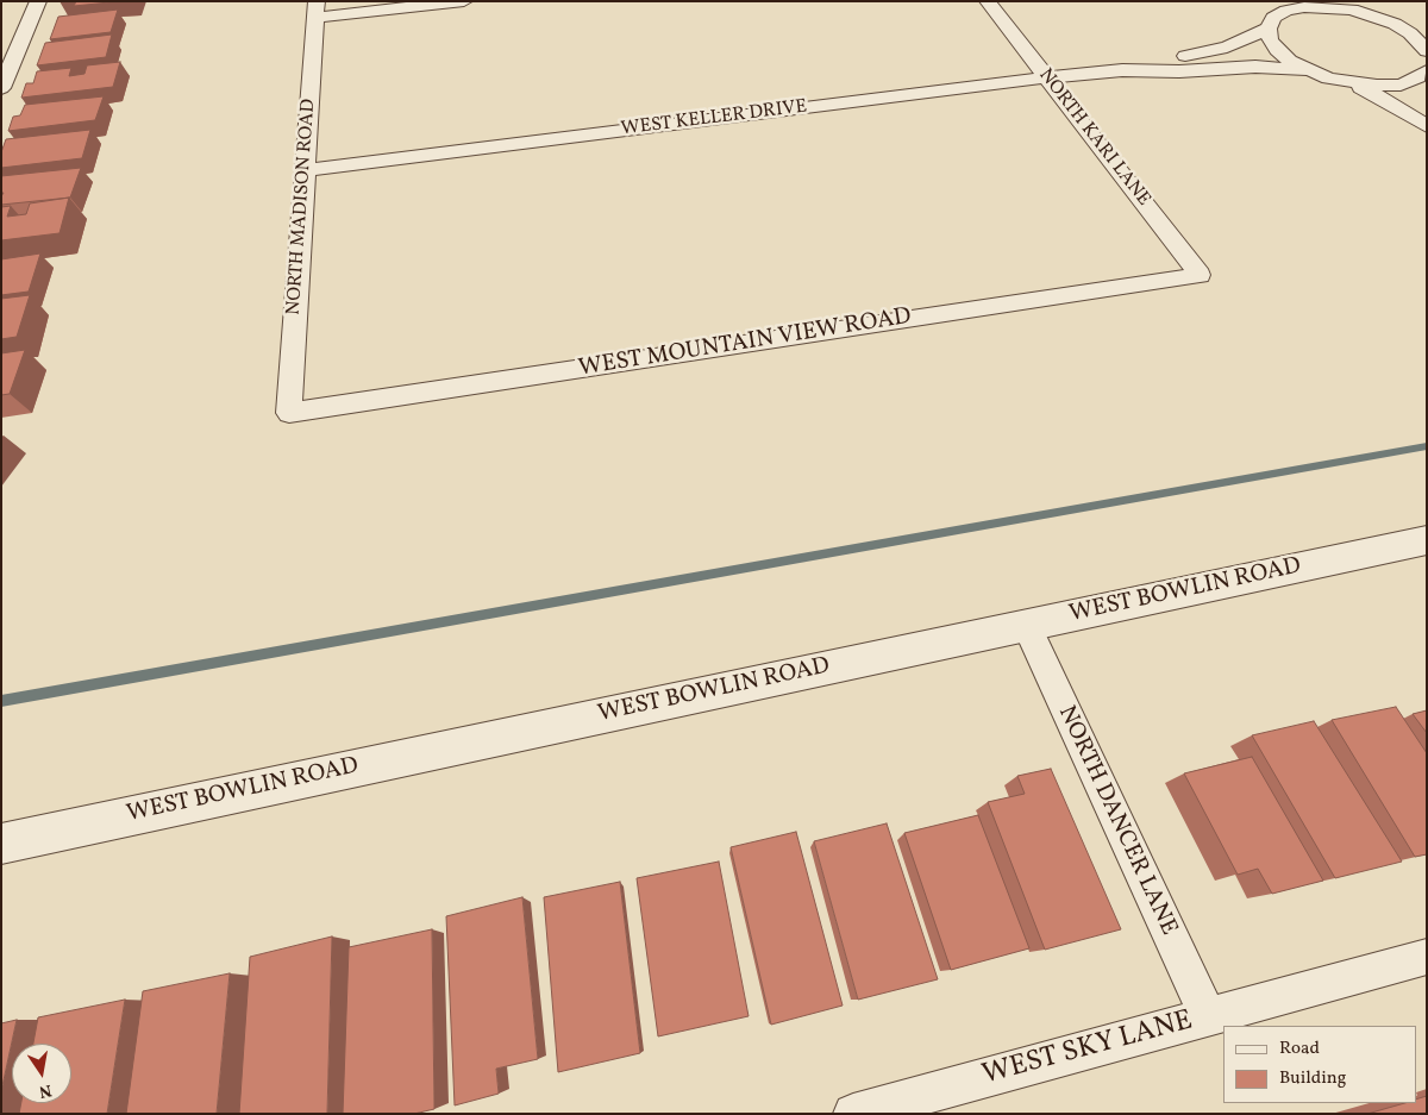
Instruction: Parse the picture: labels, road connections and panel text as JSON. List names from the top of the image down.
{
  "streets": {
    "street": [
      "WEST KELLER DRIVE",
      "NORTH KARI LANE",
      "NORTH MADISON ROAD",
      "WEST MOUNTAIN VIEW ROAD",
      "WEST BOWLIN ROAD",
      "NORTH DANCER LANE",
      "WEST SKY LANE"
    ]
  },
  "crossings": [
    ["WEST KELLER DRIVE", "NORTH KARI LANE"],
    ["WEST KELLER DRIVE", "NORTH MADISON ROAD"],
    ["NORTH KARI LANE", "WEST MOUNTAIN VIEW ROAD"],
    ["NORTH MADISON ROAD", "WEST MOUNTAIN VIEW ROAD"],
    ["WEST BOWLIN ROAD", "NORTH DANCER LANE"],
    ["NORTH DANCER LANE", "WEST SKY LANE"]
  ],
  "legend": ["Road", "Building"],
  "north": "bottom"
}
